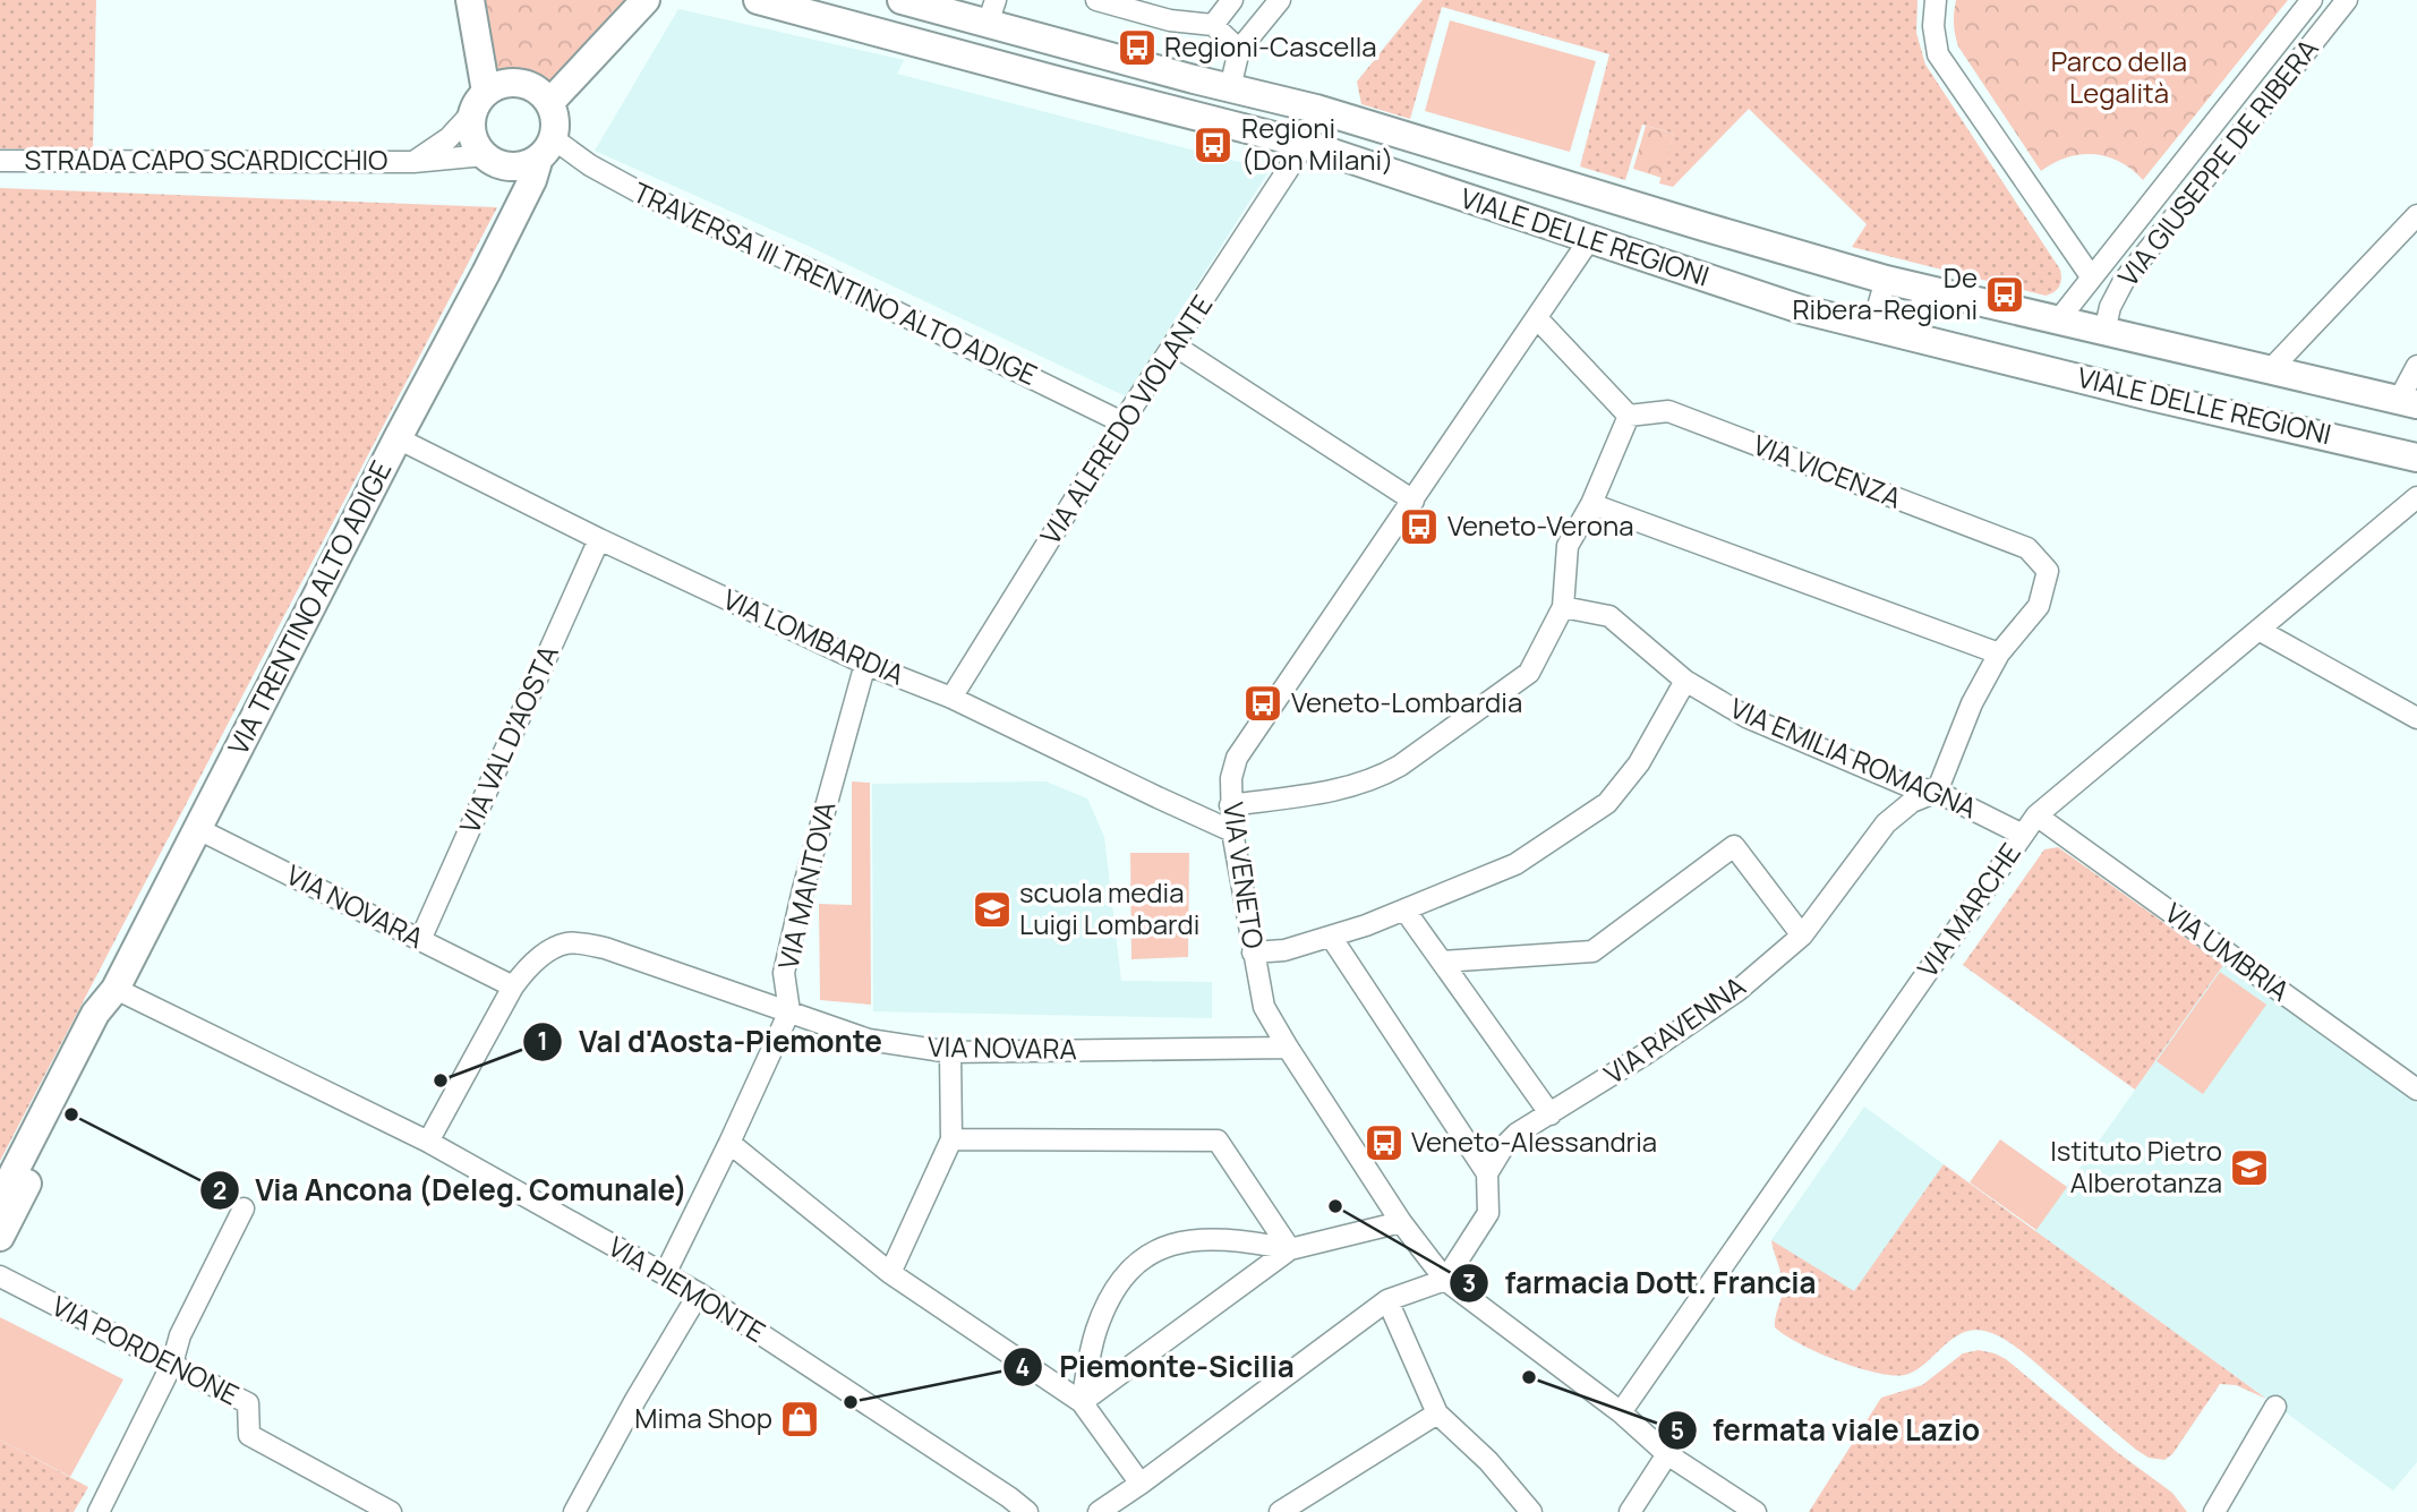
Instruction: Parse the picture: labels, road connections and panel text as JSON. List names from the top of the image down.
{
  "streets": {
    "street": [
      "STRADA CAPO SCARDICCHIO",
      "VIA GIUSEPPE DE RIBERA",
      "VIALE DELLE REGIONI",
      "TRAVERSA III TRENTINO ALTO ADIGE",
      "VIA ALFREDO VIOLANTE",
      "VIA VICENZA",
      "VIA TRENTINO ALTO ADIGE",
      "VIA LOMBARDIA",
      "VIA VAL D'AOSTA",
      "VIA EMILIA ROMAGNA",
      "VIA VENETO",
      "VIA MANTOVA",
      "VIA NOVARA",
      "VIA MARCHE",
      "VIA UMBRIA",
      "VIA RAVENNA",
      "VIA PIEMONTE",
      "VIA PORDENONE"
    ]
  },
  "crossings": [
    ["STRADA CAPO SCARDICCHIO", "TRAVERSA III TRENTINO ALTO ADIGE"],
    ["STRADA CAPO SCARDICCHIO", "VIA TRENTINO ALTO ADIGE"],
    ["VIA GIUSEPPE DE RIBERA", "VIALE DELLE REGIONI"],
    ["VIALE DELLE REGIONI", "VIA ALFREDO VIOLANTE"],
    ["VIALE DELLE REGIONI", "VIA VENETO"],
    ["TRAVERSA III TRENTINO ALTO ADIGE", "VIA ALFREDO VIOLANTE"],
    ["TRAVERSA III TRENTINO ALTO ADIGE", "VIA TRENTINO ALTO ADIGE"],
    ["VIA ALFREDO VIOLANTE", "VIA LOMBARDIA"],
    ["VIA VICENZA", "VIA EMILIA ROMAGNA"],
    ["VIA VICENZA", "VIA RAVENNA"],
    ["VIA TRENTINO ALTO ADIGE", "VIA LOMBARDIA"],
    ["VIA TRENTINO ALTO ADIGE", "VIA NOVARA"],
    ["VIA TRENTINO ALTO ADIGE", "VIA PIEMONTE"],
    ["VIA LOMBARDIA", "VIA VAL D'AOSTA"],
    ["VIA LOMBARDIA", "VIA VENETO"],
    ["VIA LOMBARDIA", "VIA MANTOVA"],
    ["VIA VAL D'AOSTA", "VIA NOVARA"],
    ["VIA EMILIA ROMAGNA", "VIA MARCHE"],
    ["VIA EMILIA ROMAGNA", "VIA RAVENNA"],
    ["VIA VENETO", "VIA NOVARA"],
    ["VIA VENETO", "VIA MARCHE"],
    ["VIA MANTOVA", "VIA NOVARA"],
    ["VIA MANTOVA", "VIA PIEMONTE"],
    ["VIA NOVARA", "VIA PIEMONTE"],
    ["VIA MARCHE", "VIA UMBRIA"]
  ],
  "parks": ["Parco della Legalità"],
  "places": {
    "bus stop": [
      "Regioni-Cascella",
      "Regioni (Don Milani)",
      "De Ribera-Regioni",
      "Veneto-Verona",
      "Veneto-Lombardia",
      "Veneto-Alessandria"
    ],
    "school or university": ["scuola media Luigi Lombardi", "Istituto Pietro Alberotanza"],
    "other": [
      "Val d'Aosta-Piemonte",
      "Via Ancona (Deleg. Comunale)",
      "farmacia Dott. Francia",
      "fermata viale Lazio",
      "Piemonte-Sicilia"
    ],
    "shop": ["Mima Shop"]
  }
}
